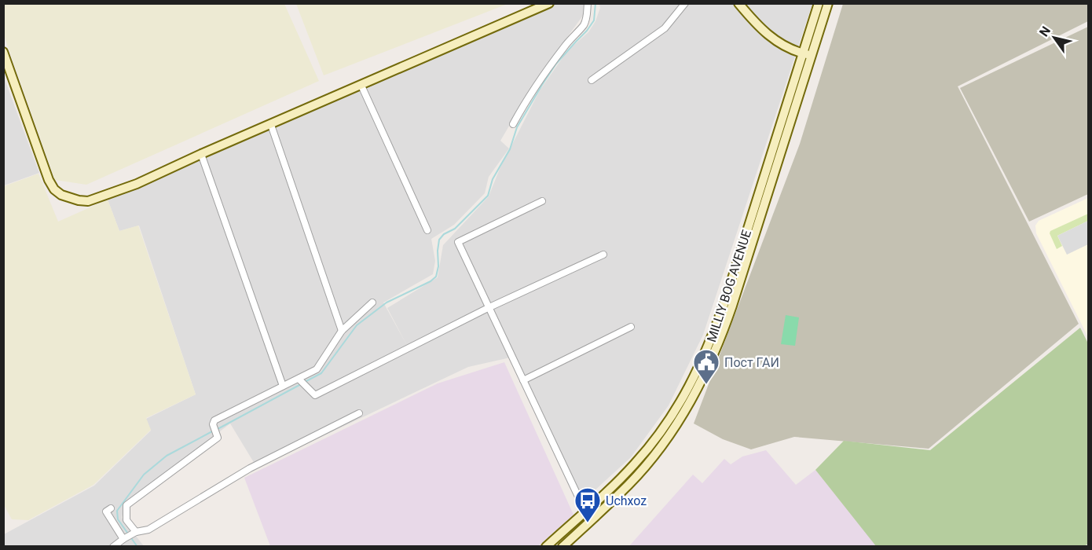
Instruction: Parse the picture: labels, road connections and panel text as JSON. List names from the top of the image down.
{
  "streets": {
    "main road": ["MILLIY BOG AVENUE"]
  },
  "places": {
    "public building": ["Пост ГАИ"],
    "bus stop": ["Uchxoz"]
  },
  "north": "top left"
}
